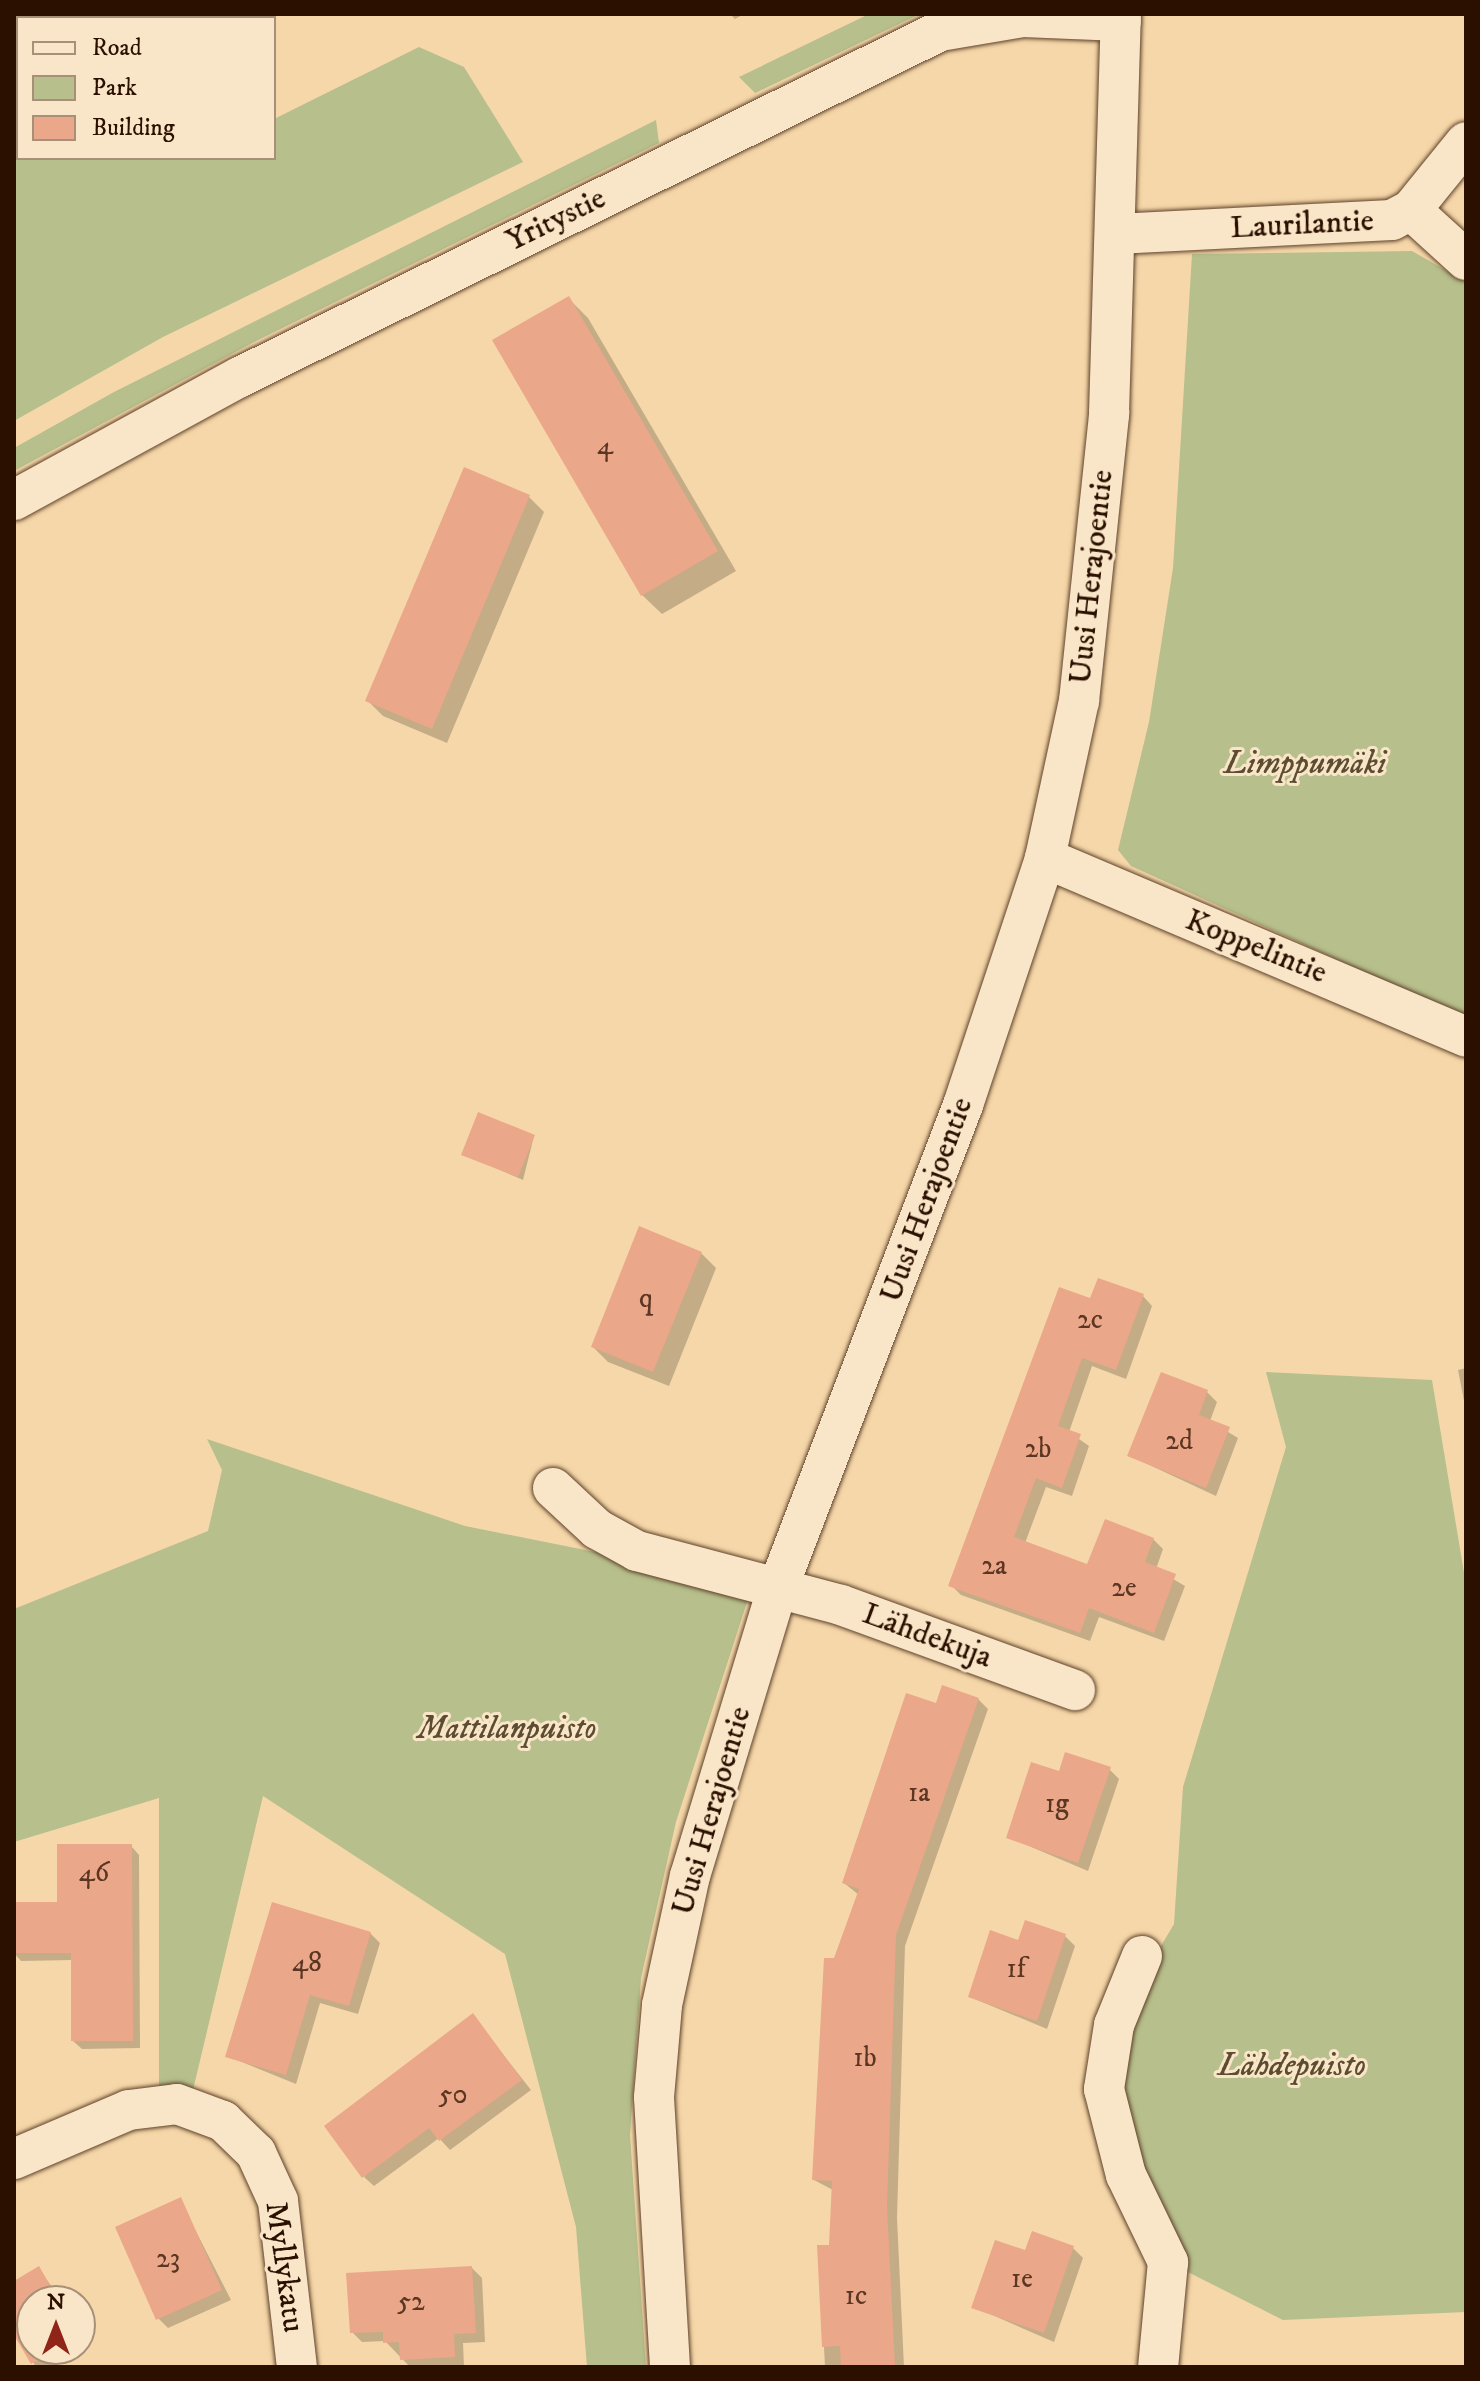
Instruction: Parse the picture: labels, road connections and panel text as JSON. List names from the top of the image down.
{
  "streets": {
    "street": [
      "Yritystie",
      "Laurilantie",
      "Uusi Herajoentie",
      "Koppelintie",
      "Lähdekuja",
      "Myllykatu"
    ]
  },
  "crossings": [
    ["Yritystie", "Uusi Herajoentie"],
    ["Laurilantie", "Uusi Herajoentie"],
    ["Uusi Herajoentie", "Koppelintie"],
    ["Uusi Herajoentie", "Lähdekuja"]
  ],
  "parks": ["Limppumäki", "Mattilanpuisto", "Lähdepuisto"],
  "house_numbers": [
    "4",
    "q",
    "2c",
    "2d",
    "2b",
    "2a",
    "2e",
    "1a",
    "1g",
    "46",
    "48",
    "1f",
    "1b",
    "50",
    "23",
    "1e",
    "1c",
    "52"
  ],
  "legend": ["Road", "Park", "Building"],
  "north": "top"
}
